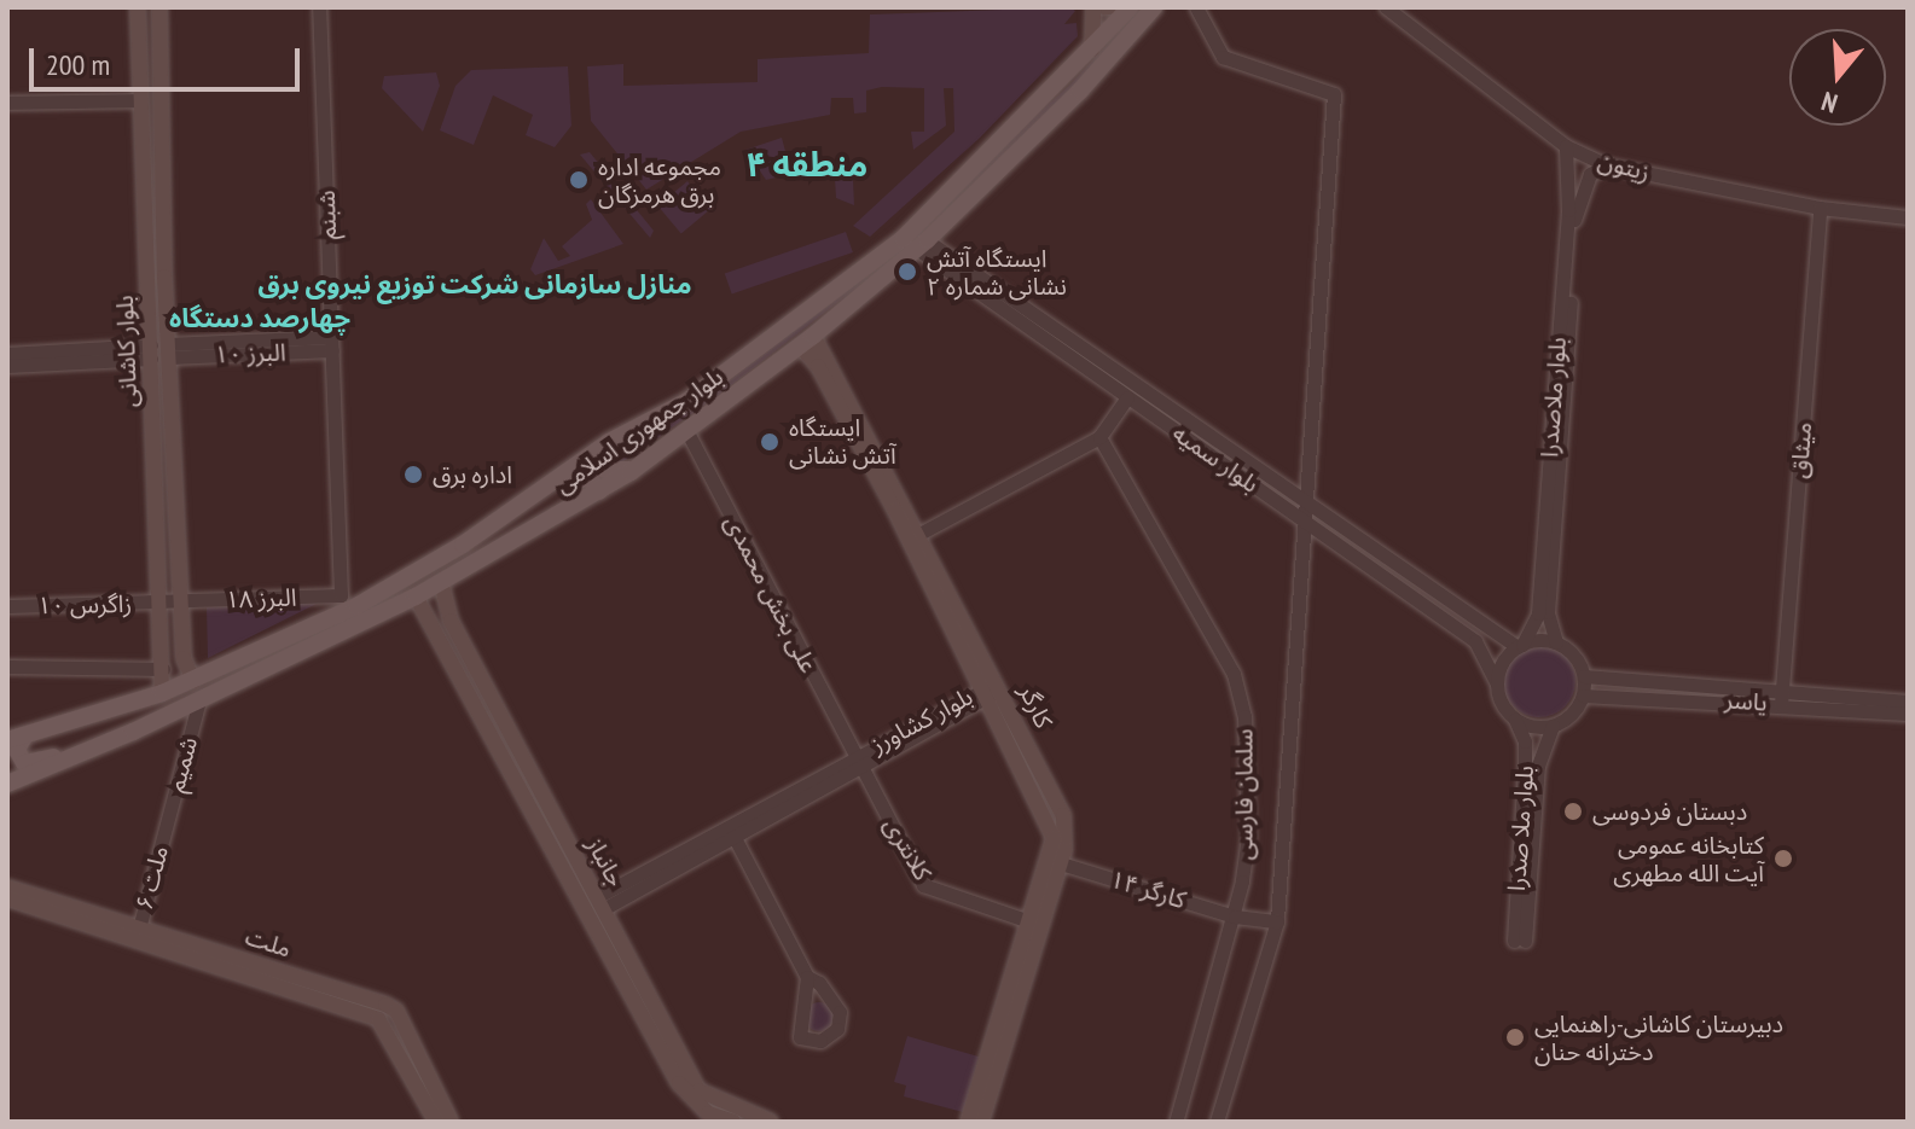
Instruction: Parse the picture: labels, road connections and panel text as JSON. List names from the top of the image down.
{
  "streets": {
    "main road": [
      "بلوار کاشانی",
      "بلوار جمهوری اسلامی",
      "کارگر",
      "جانباز",
      "ملت"
    ],
    "street": [
      "زیتون",
      "شبنم",
      "البرز ۱۰",
      "بلوار ملاصدرا",
      "میثاق",
      "بلوار سمیه",
      "علی بخش محمدی",
      "البرز ۱۸",
      "زاگرس ۱۰",
      "یاسر",
      "بلوار کشاورز",
      "شمیم",
      "سلمان فارسی",
      "بلوار ملا صدرا",
      "کلانتری",
      "ملت ۶",
      "کارگر ۱۴"
    ]
  },
  "crossings": [
    ["زیتون", "بلوار ملاصدرا"],
    ["زیتون", "میثاق"],
    ["شبنم", "البرز ۱۰"],
    ["شبنم", "بلوار جمهوری اسلامی"],
    ["شبنم", "البرز ۱۸"],
    ["بلوار کاشانی", "البرز ۱۰"],
    ["بلوار کاشانی", "بلوار جمهوری اسلامی"],
    ["بلوار کاشانی", "البرز ۱۸"],
    ["بلوار کاشانی", "زاگرس ۱۰"],
    ["بلوار ملاصدرا", "بلوار سمیه"],
    ["بلوار ملاصدرا", "یاسر"],
    ["بلوار ملاصدرا", "بلوار ملا صدرا"],
    ["بلوار جمهوری اسلامی", "بلوار سمیه"],
    ["بلوار جمهوری اسلامی", "علی بخش محمدی"],
    ["بلوار جمهوری اسلامی", "البرز ۱۸"],
    ["بلوار جمهوری اسلامی", "کارگر"],
    ["بلوار جمهوری اسلامی", "شمیم"],
    ["بلوار جمهوری اسلامی", "جانباز"],
    ["میثاق", "یاسر"],
    ["بلوار سمیه", "یاسر"],
    ["بلوار سمیه", "سلمان فارسی"],
    ["بلوار سمیه", "بلوار ملا صدرا"],
    ["علی بخش محمدی", "بلوار کشاورز"],
    ["علی بخش محمدی", "کلانتری"],
    ["البرز ۱۸", "زاگرس ۱۰"],
    ["یاسر", "بلوار ملا صدرا"],
    ["کارگر", "بلوار کشاورز"],
    ["کارگر", "کلانتری"],
    ["کارگر", "کارگر ۱۴"],
    ["بلوار کشاورز", "کلانتری"],
    ["بلوار کشاورز", "جانباز"],
    ["شمیم", "ملت ۶"],
    ["سلمان فارسی", "کارگر ۱۴"],
    ["ملت ۶", "ملت"]
  ],
  "districts": ["منطقه ۴", "منازل سازمانی شرکت توزیع نیروی برق", "چهارصد دستگاه"],
  "places": [
    "مجموعه اداره برق هرمزگان",
    "ایستگاه آتش نشانی شماره ۲",
    "ایستگاه آتش نشانی",
    "اداره برق",
    "دبستان فردوسی",
    "کتابخانه عمومی آیت الله مطهری",
    "دبیرستان کاشانی-راهنمایی دخترانه حنان"
  ],
  "scale_bar": "200 m",
  "north": "bottom"
}
